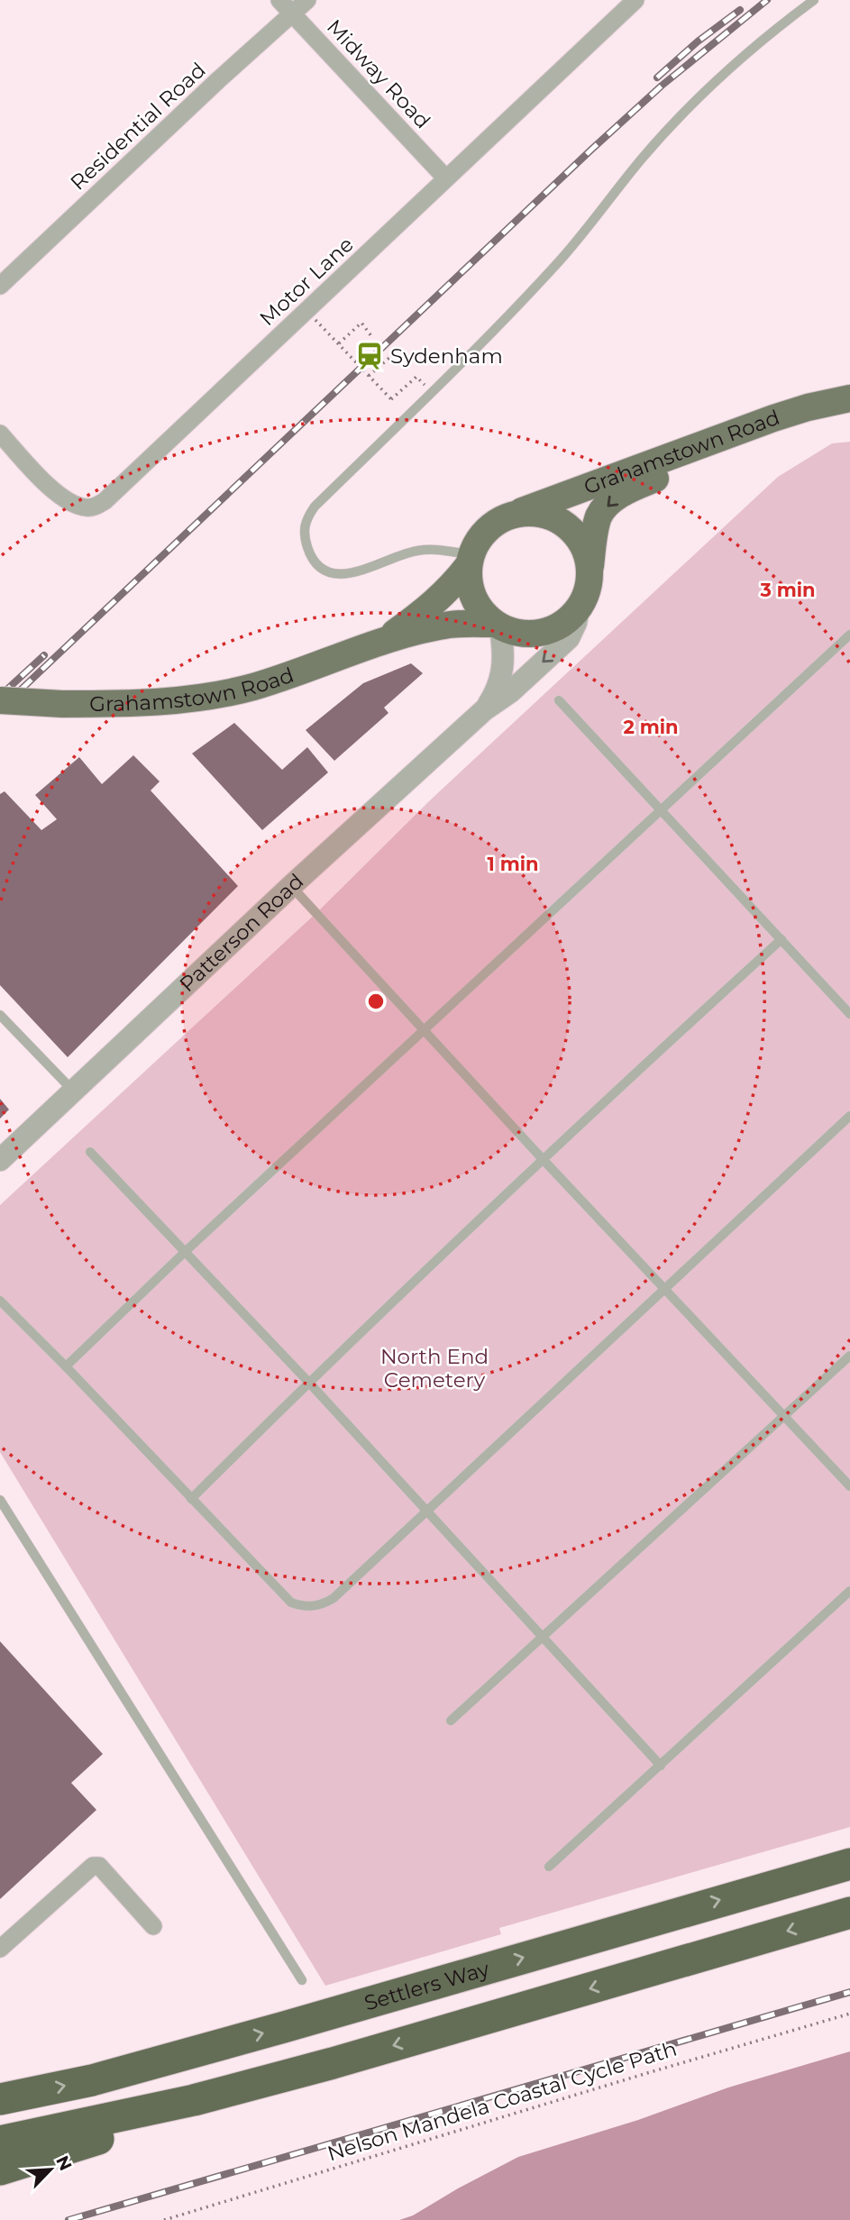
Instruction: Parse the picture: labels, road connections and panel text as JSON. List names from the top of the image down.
{
  "streets": {
    "highway": ["Settlers Way"],
    "main road": ["Grahamstown Road"],
    "street": [
      "Midway Road",
      "Residential Road",
      "Motor Lane",
      "Patterson Road"
    ],
    "path": ["Nelson Mandela Coastal Cycle Path"]
  },
  "crossings": [
    ["Midway Road", "Residential Road"],
    ["Midway Road", "Motor Lane"],
    ["Grahamstown Road", "Patterson Road"]
  ],
  "parks": ["North End Cemetery"],
  "places": {
    "station": ["Sydenham"]
  },
  "north": "top right",
  "rings": ["3 min", "2 min", "1 min"]
}
